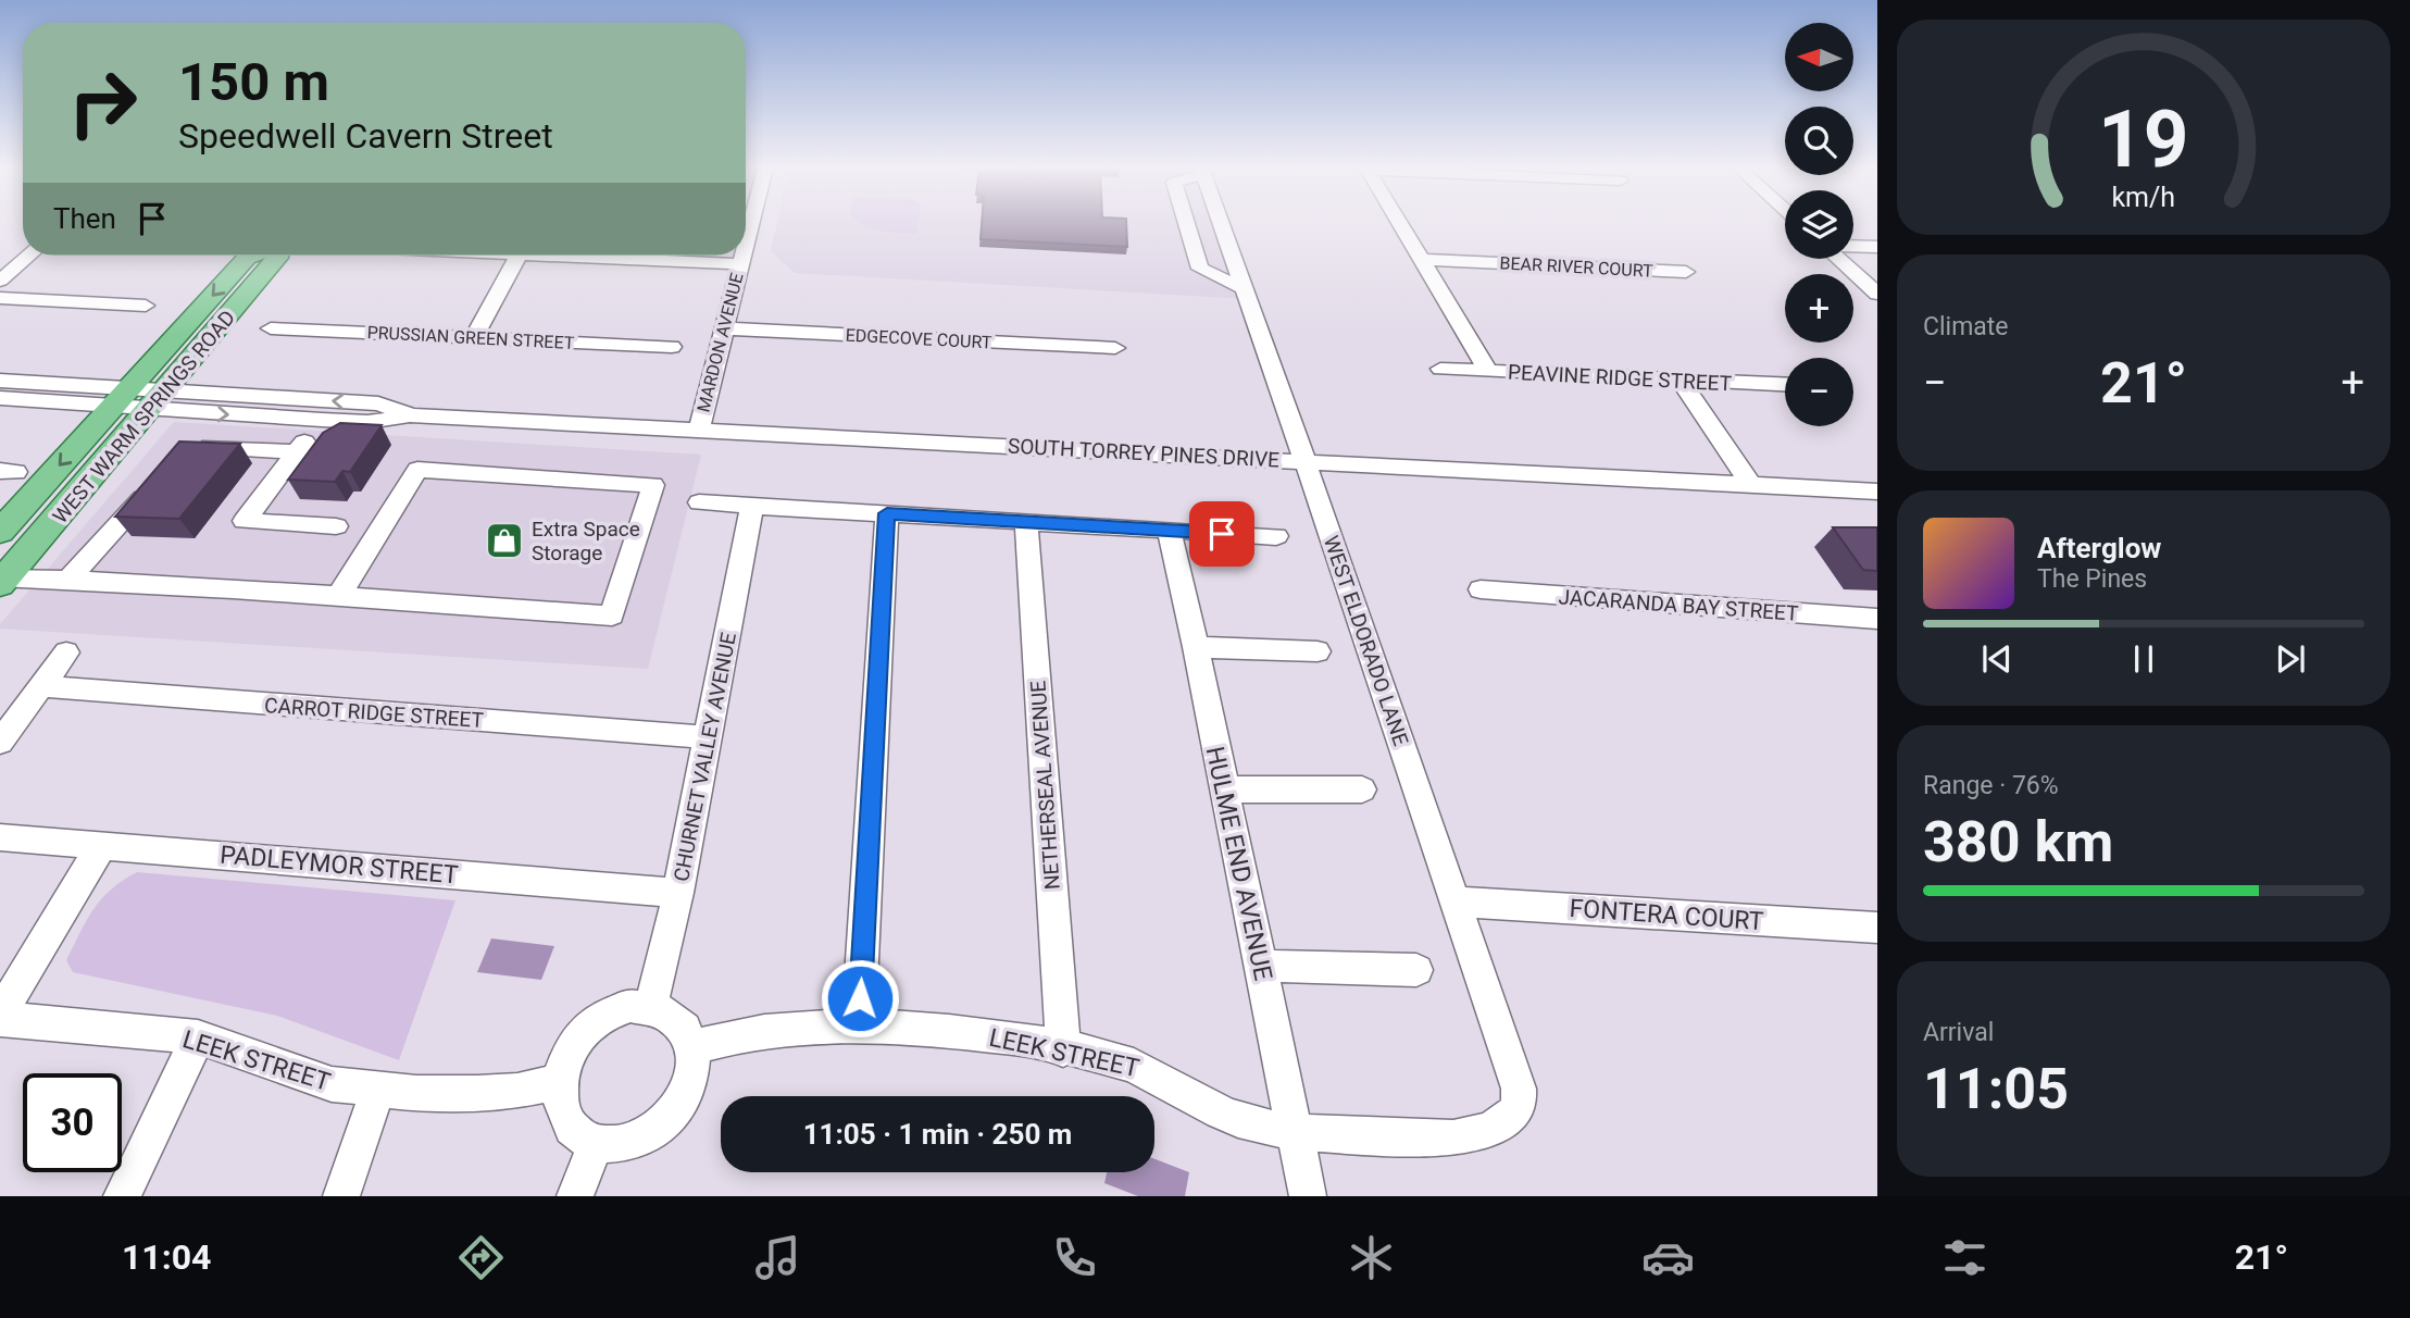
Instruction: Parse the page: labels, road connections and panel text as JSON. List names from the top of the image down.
{
  "streets": {
    "main road": ["WEST WARM SPRINGS ROAD"],
    "street": [
      "BEAR RIVER COURT",
      "PRUSSIAN GREEN STREET",
      "EDGECOVE COURT",
      "MARDON AVENUE",
      "PEAVINE RIDGE STREET",
      "SOUTH TORREY PINES DRIVE",
      "JACARANDA BAY STREET",
      "WEST ELDORADO LANE",
      "CARROT RIDGE STREET",
      "CHURNET VALLEY AVENUE",
      "NETHERSEAL AVENUE",
      "HULME END AVENUE",
      "PADLEYMOR STREET",
      "FONTERA COURT",
      "LEEK STREET"
    ]
  },
  "crossings": [
    ["EDGECOVE COURT", "MARDON AVENUE"],
    ["MARDON AVENUE", "SOUTH TORREY PINES DRIVE"],
    ["WEST WARM SPRINGS ROAD", "SOUTH TORREY PINES DRIVE"],
    ["SOUTH TORREY PINES DRIVE", "WEST ELDORADO LANE"],
    ["WEST ELDORADO LANE", "FONTERA COURT"],
    ["WEST ELDORADO LANE", "LEEK STREET"],
    ["CARROT RIDGE STREET", "CHURNET VALLEY AVENUE"],
    ["CHURNET VALLEY AVENUE", "PADLEYMOR STREET"],
    ["CHURNET VALLEY AVENUE", "LEEK STREET"],
    ["NETHERSEAL AVENUE", "LEEK STREET"],
    ["HULME END AVENUE", "LEEK STREET"]
  ],
  "places": {
    "shop": ["Extra Space Storage"]
  },
  "north": "left",
  "page": {
    "map_buttons": ["+", "−"],
    "turn": ["150 m", "Speedwell Cavern Street"],
    "then": "Then",
    "tile": [
      "Climate",
      ["Range · 76%", "380 km"],
      ["Arrival", "11:05"]
    ],
    "heat": ["−", "21°", "+"],
    "song": ["Afterglow", "The Pines"],
    "limit": "30",
    "trip": "11:05 · 1 min · 250 m",
    "tabs": ["11:04", "21°"],
    "gauge": ["19", "km/h"]
  }
}
